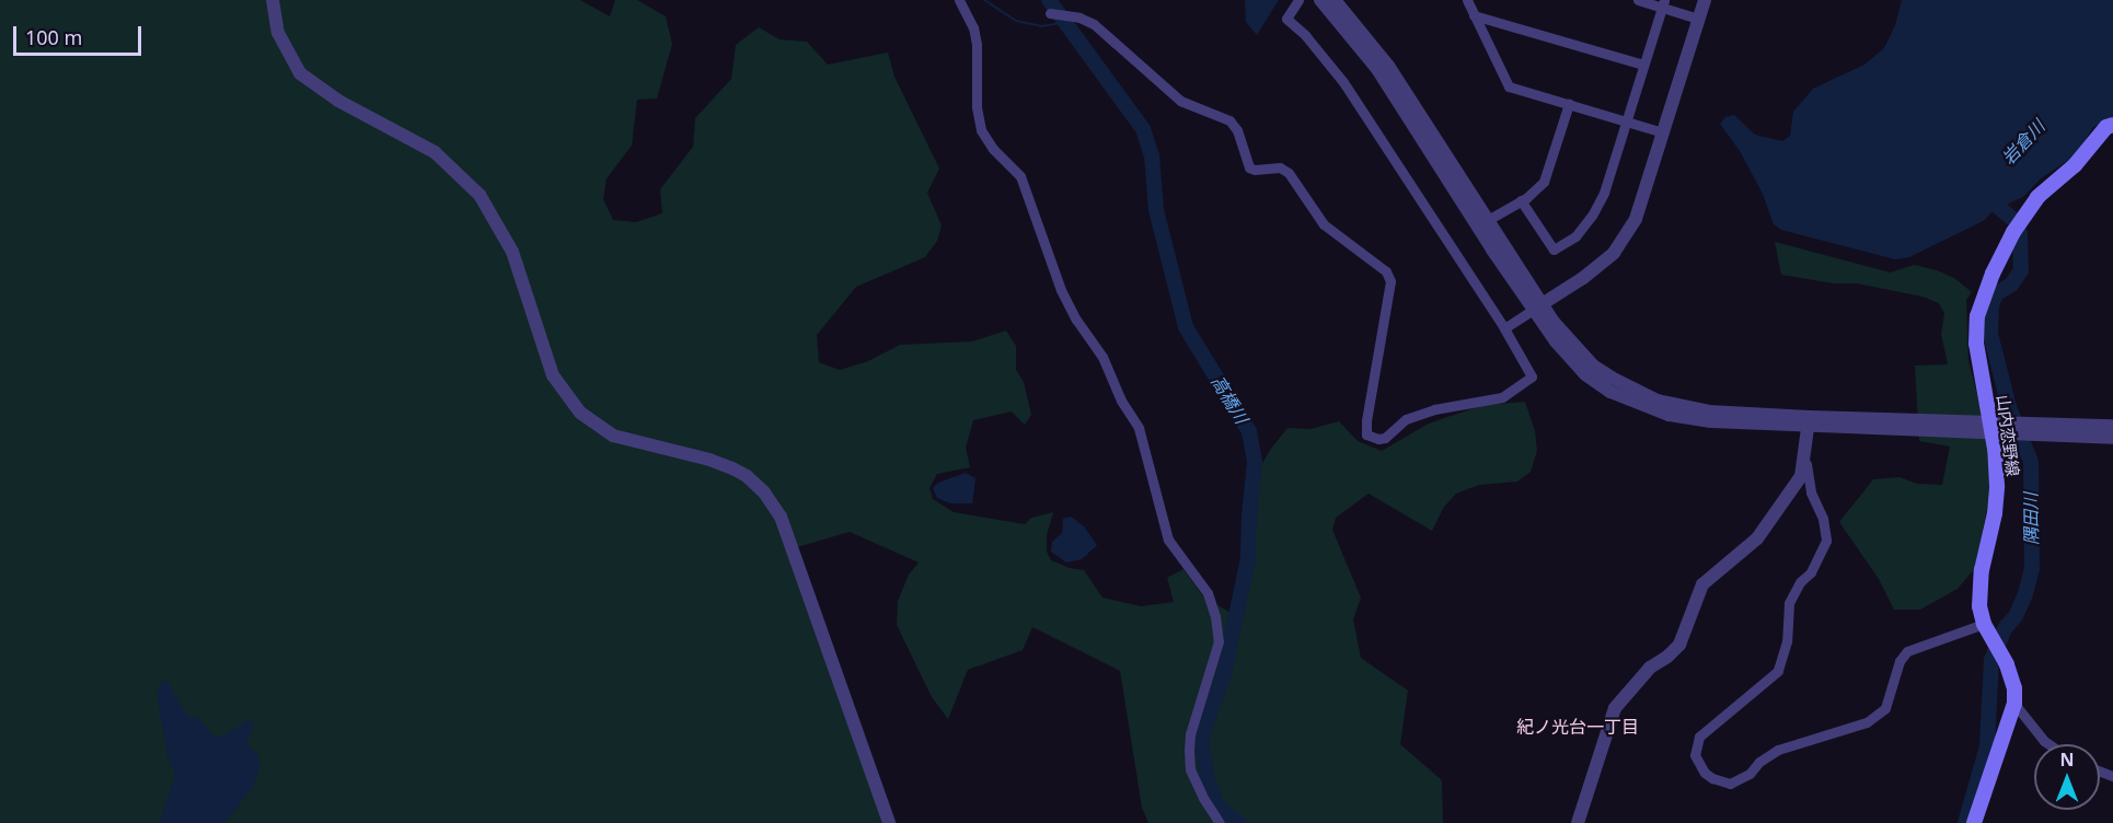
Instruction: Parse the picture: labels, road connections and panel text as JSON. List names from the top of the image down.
{
  "streets": {
    "main road": ["山内恋野線"]
  },
  "districts": ["紀ノ光台一丁目"],
  "water": ["岩倉川", "高橋川", "隅田川"],
  "scale_bar": "100 m",
  "north": "top"
}
